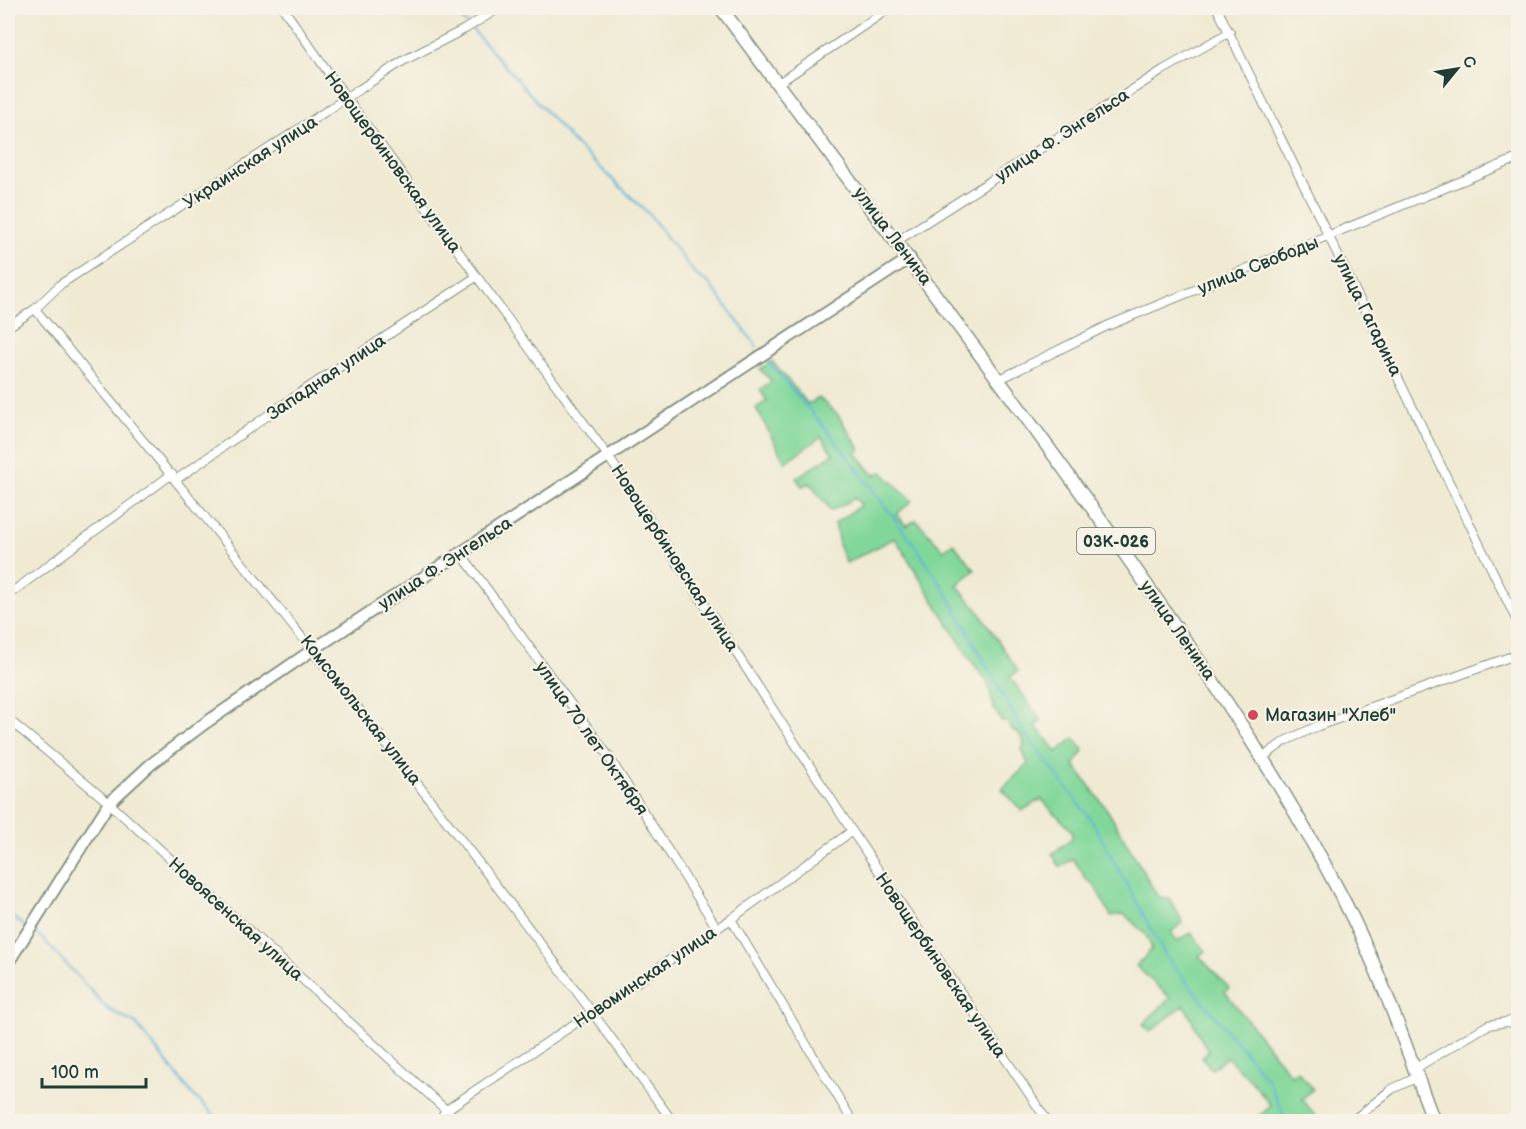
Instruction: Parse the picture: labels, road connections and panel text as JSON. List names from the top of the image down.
{
  "streets": {
    "main road": ["улица Ф. Энгельса", "улица Ленина", "03К-026"],
    "street": [
      "Украинская улица",
      "Новощербиновская улица",
      "улица Свободы",
      "улица Гагарина",
      "Западная улица",
      "Комсомольская улица",
      "улица 70 лет Октября",
      "Новоясенская улица",
      "Новоминская улица"
    ]
  },
  "crossings": [
    ["улица Ф. Энгельса", "Новощербиновская улица"],
    ["улица Ф. Энгельса", "улица Ленина"],
    ["улица Ф. Энгельса", "улица Гагарина"],
    ["улица Ф. Энгельса", "Комсомольская улица"],
    ["улица Ф. Энгельса", "улица 70 лет Октября"],
    ["улица Ф. Энгельса", "Новоясенская улица"],
    ["Украинская улица", "Новощербиновская улица"],
    ["Украинская улица", "Комсомольская улица"],
    ["Новощербиновская улица", "Западная улица"],
    ["Новощербиновская улица", "Новоминская улица"],
    ["улица Ленина", "улица Свободы"],
    ["улица Свободы", "улица Гагарина"],
    ["Западная улица", "Комсомольская улица"],
    ["Комсомольская улица", "Новоминская улица"],
    ["улица 70 лет Октября", "Новоминская улица"],
    ["Новоясенская улица", "Новоминская улица"]
  ],
  "places": ["Магазин \"Хлеб\""],
  "scale_bar": "100 m",
  "north": "top right"
}
